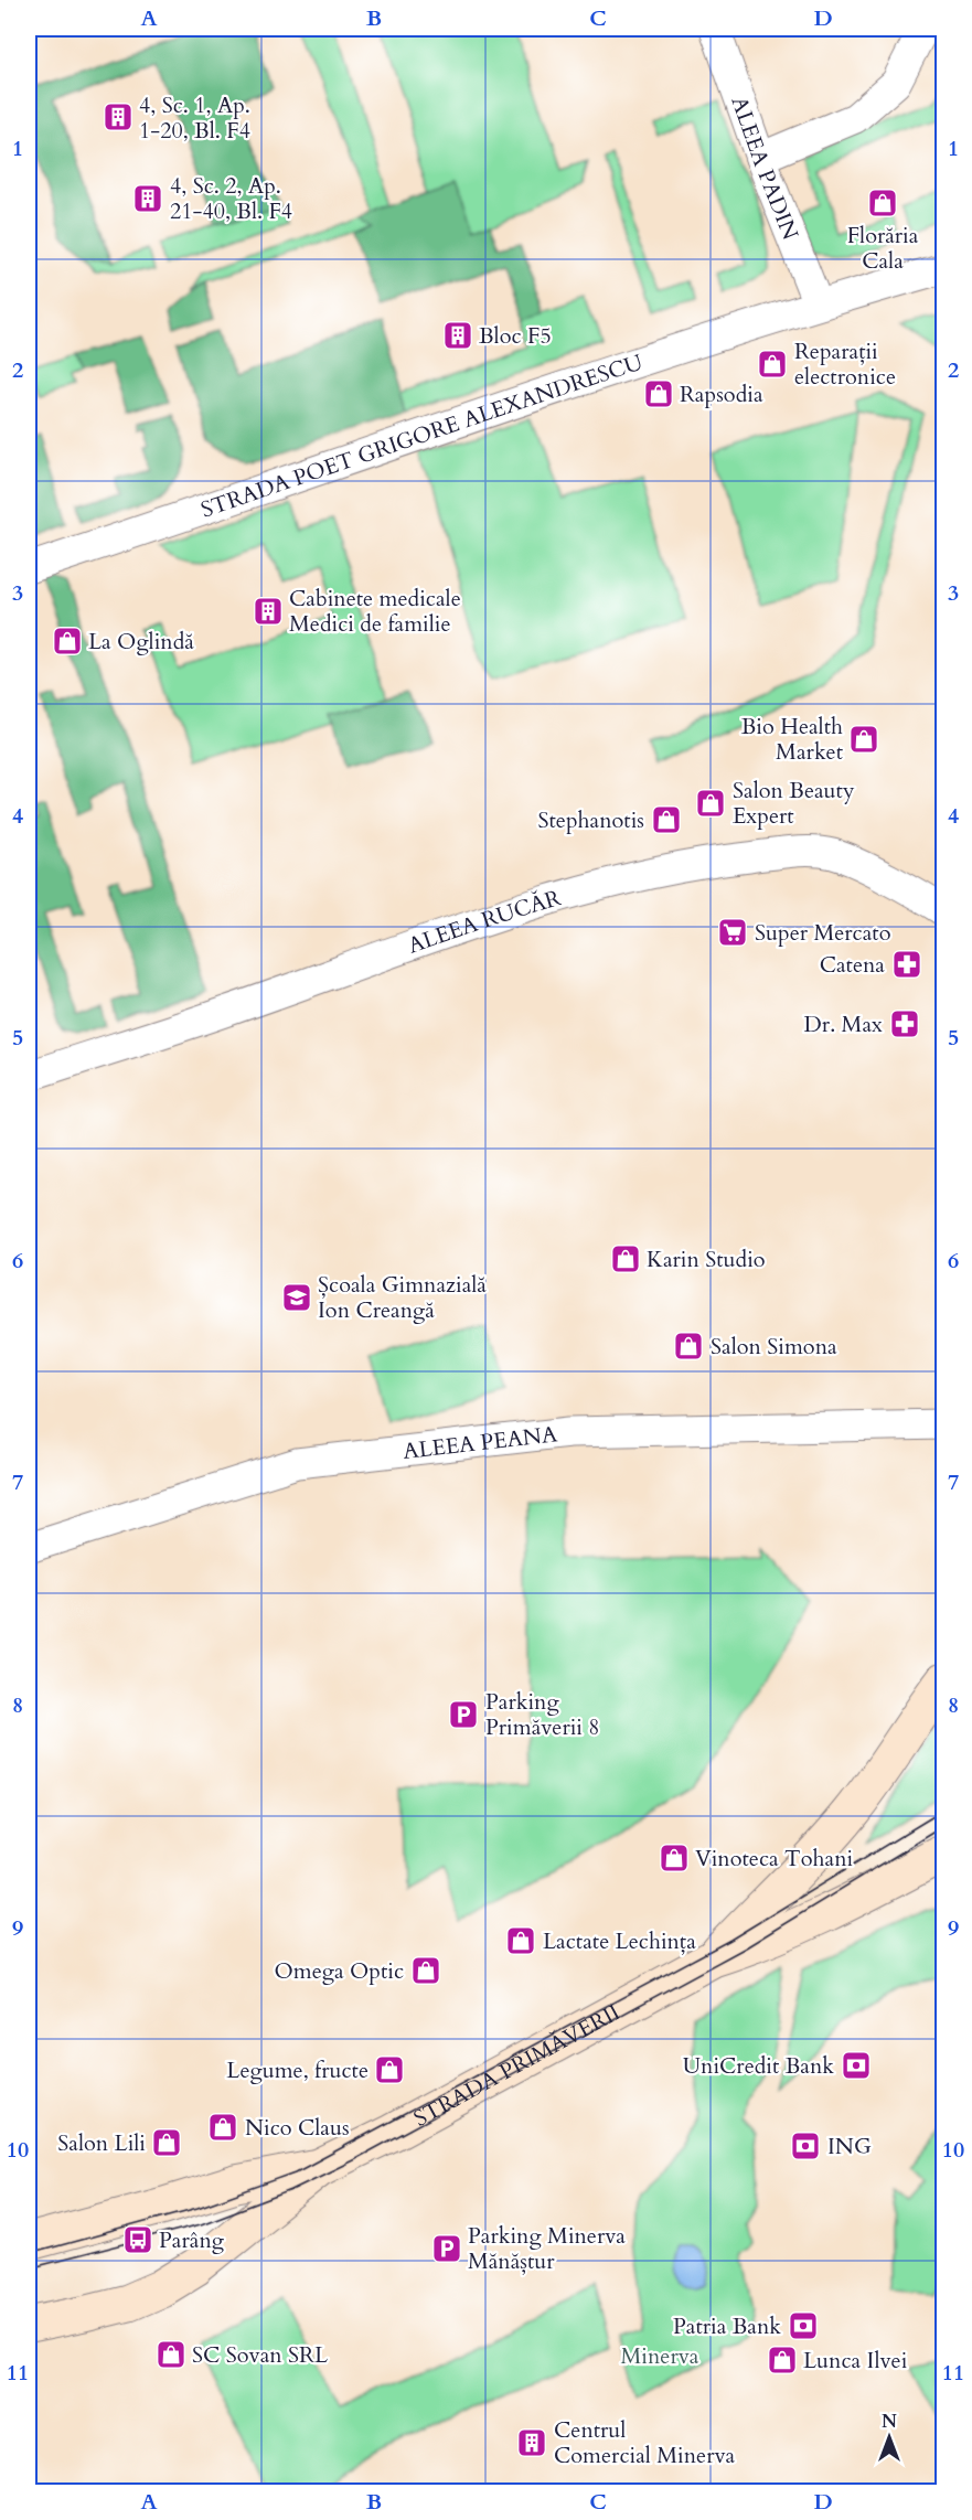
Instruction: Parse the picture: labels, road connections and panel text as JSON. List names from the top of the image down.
{
  "streets": {
    "main road": ["STRADA PRIMĂVERII"],
    "street": [
      "ALEEA PADIN",
      "STRADA POET GRIGORE ALEXANDRESCU",
      "ALEEA RUCĂR",
      "ALEEA PEANA"
    ]
  },
  "crossings": [
    ["ALEEA PADIN", "STRADA POET GRIGORE ALEXANDRESCU"]
  ],
  "parks": ["Minerva"],
  "places": {
    "building": [
      "4, Sc. 1, Ap. 1-20, Bl. F4",
      "4, Sc. 2, Ap. 21-40, Bl. F4",
      "Bloc F5",
      "Cabinete medicale Medici de familie",
      "Centrul Comercial Minerva"
    ],
    "shop": [
      "Florăria Cala",
      "Reparații electronice",
      "Rapsodia",
      "La Oglindă",
      "Bio Health Market",
      "Salon Beauty Expert",
      "Stephanotis",
      "Karin Studio",
      "Salon Simona",
      "Vinoteca Tohani",
      "Lactate Lechința",
      "Omega Optic",
      "Legume, fructe",
      "Nico Claus",
      "Salon Lili",
      "SC Sovan SRL",
      "Lunca Ilvei"
    ],
    "supermarket": ["Super Mercato"],
    "pharmacy": ["Catena", "Dr. Max"],
    "school or university": ["Școala Gimnazială Ion Creangă"],
    "parking": ["Parking Primăverii 8", "Parking Minerva Mănăștur"],
    "bank": ["UniCredit Bank", "ING", "Patria Bank"],
    "bus stop": ["Parâng"]
  },
  "north": "top",
  "grid": {
    "columns": [
      "A",
      "B",
      "C",
      "D"
    ],
    "rows": [
      "1",
      "2",
      "3",
      "4",
      "5",
      "6",
      "7",
      "8",
      "9",
      "10",
      "11"
    ]
  }
}
